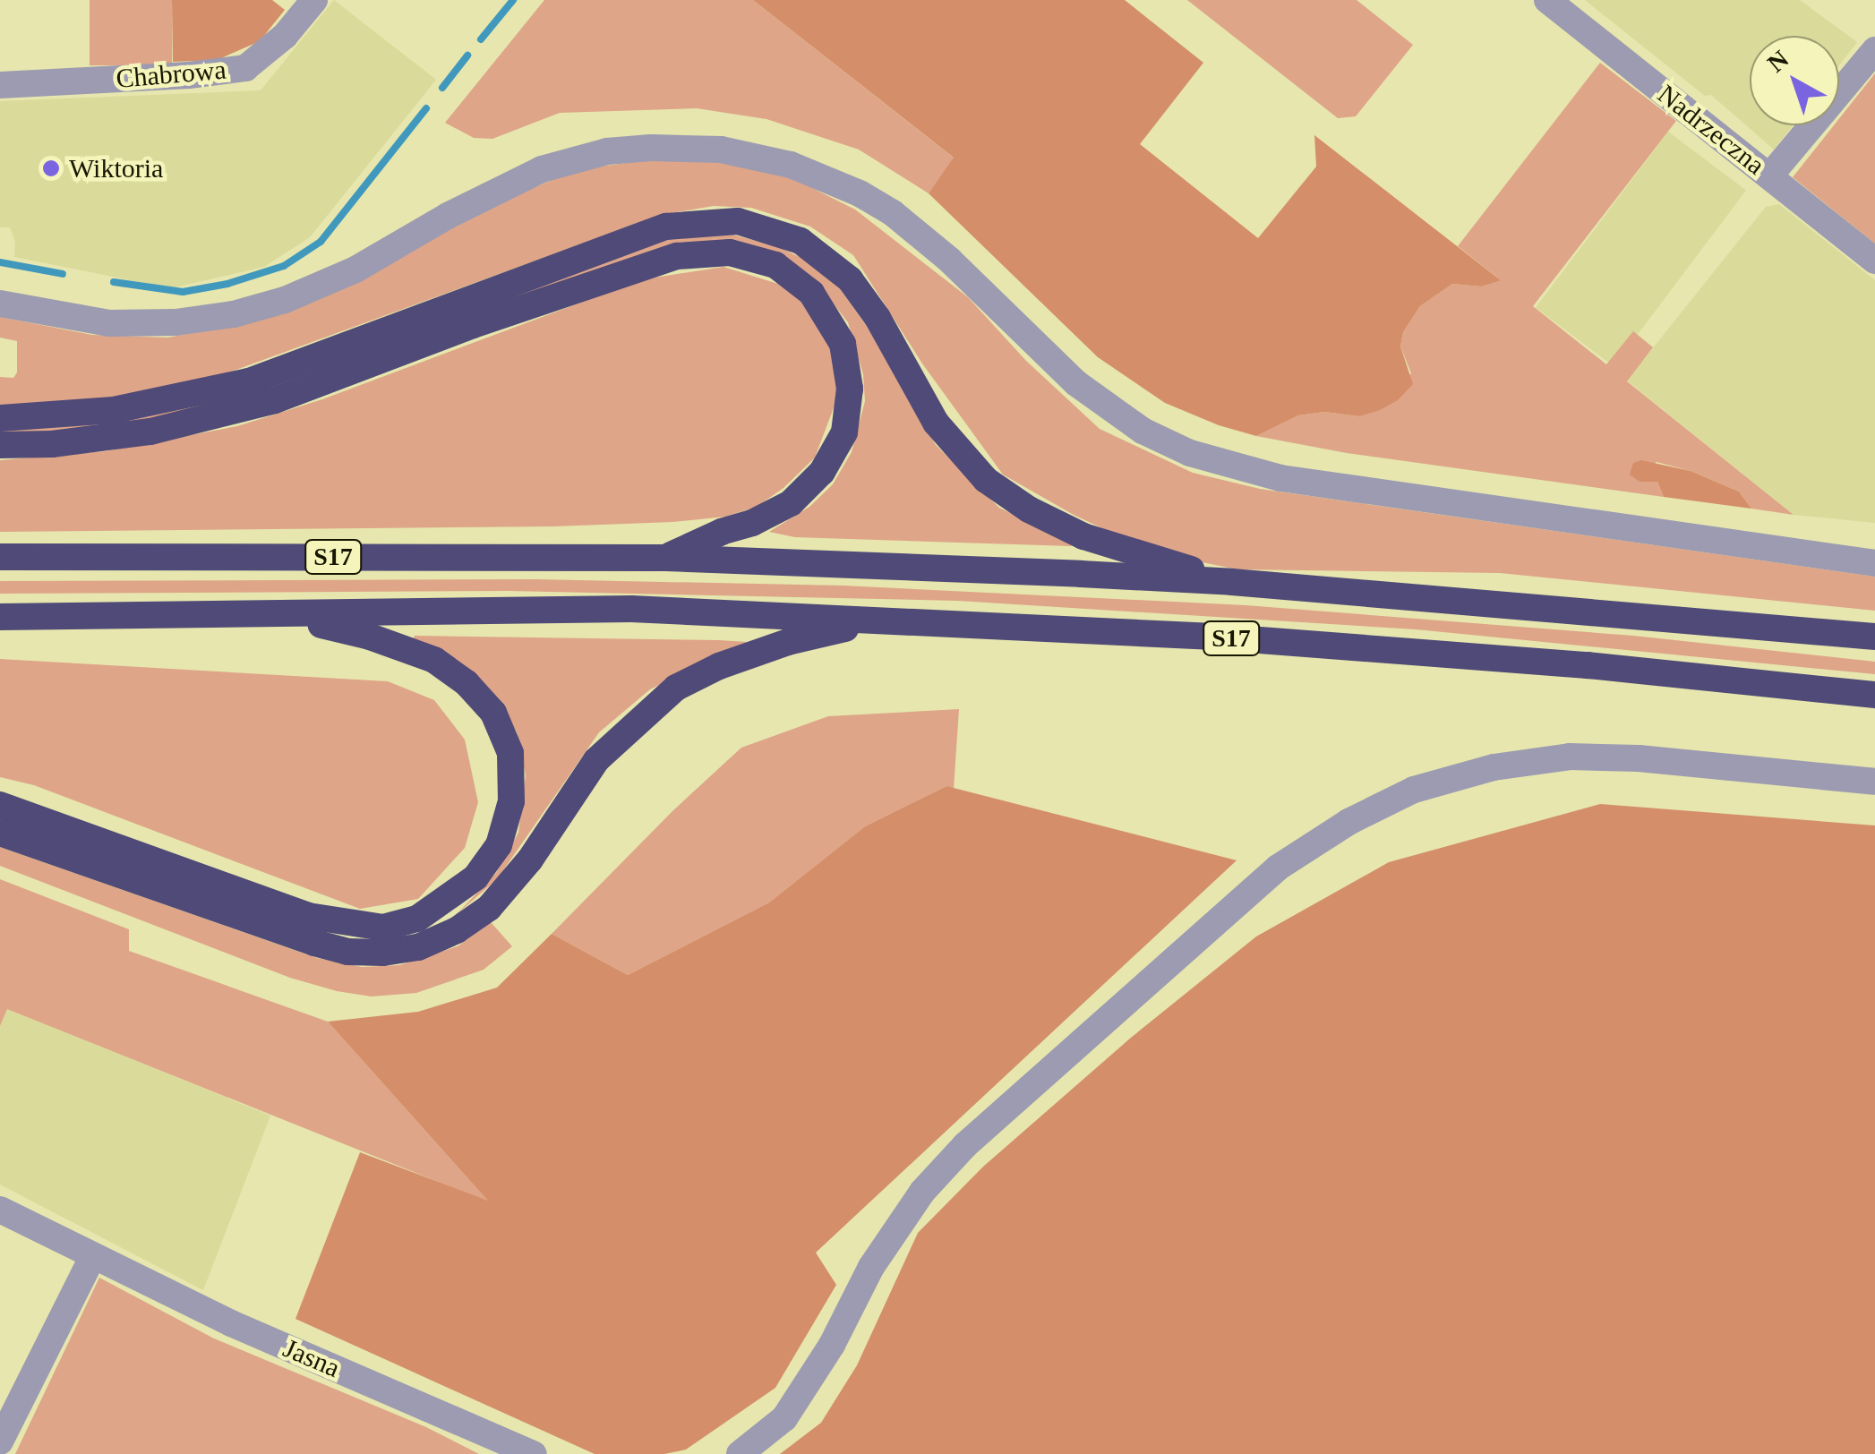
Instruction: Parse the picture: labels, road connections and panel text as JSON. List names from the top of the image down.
{
  "streets": {
    "highway": ["S17"],
    "street": ["Chabrowa", "Nadrzeczna", "Jasna"]
  },
  "places": ["Wiktoria"],
  "north": "top left"
}
